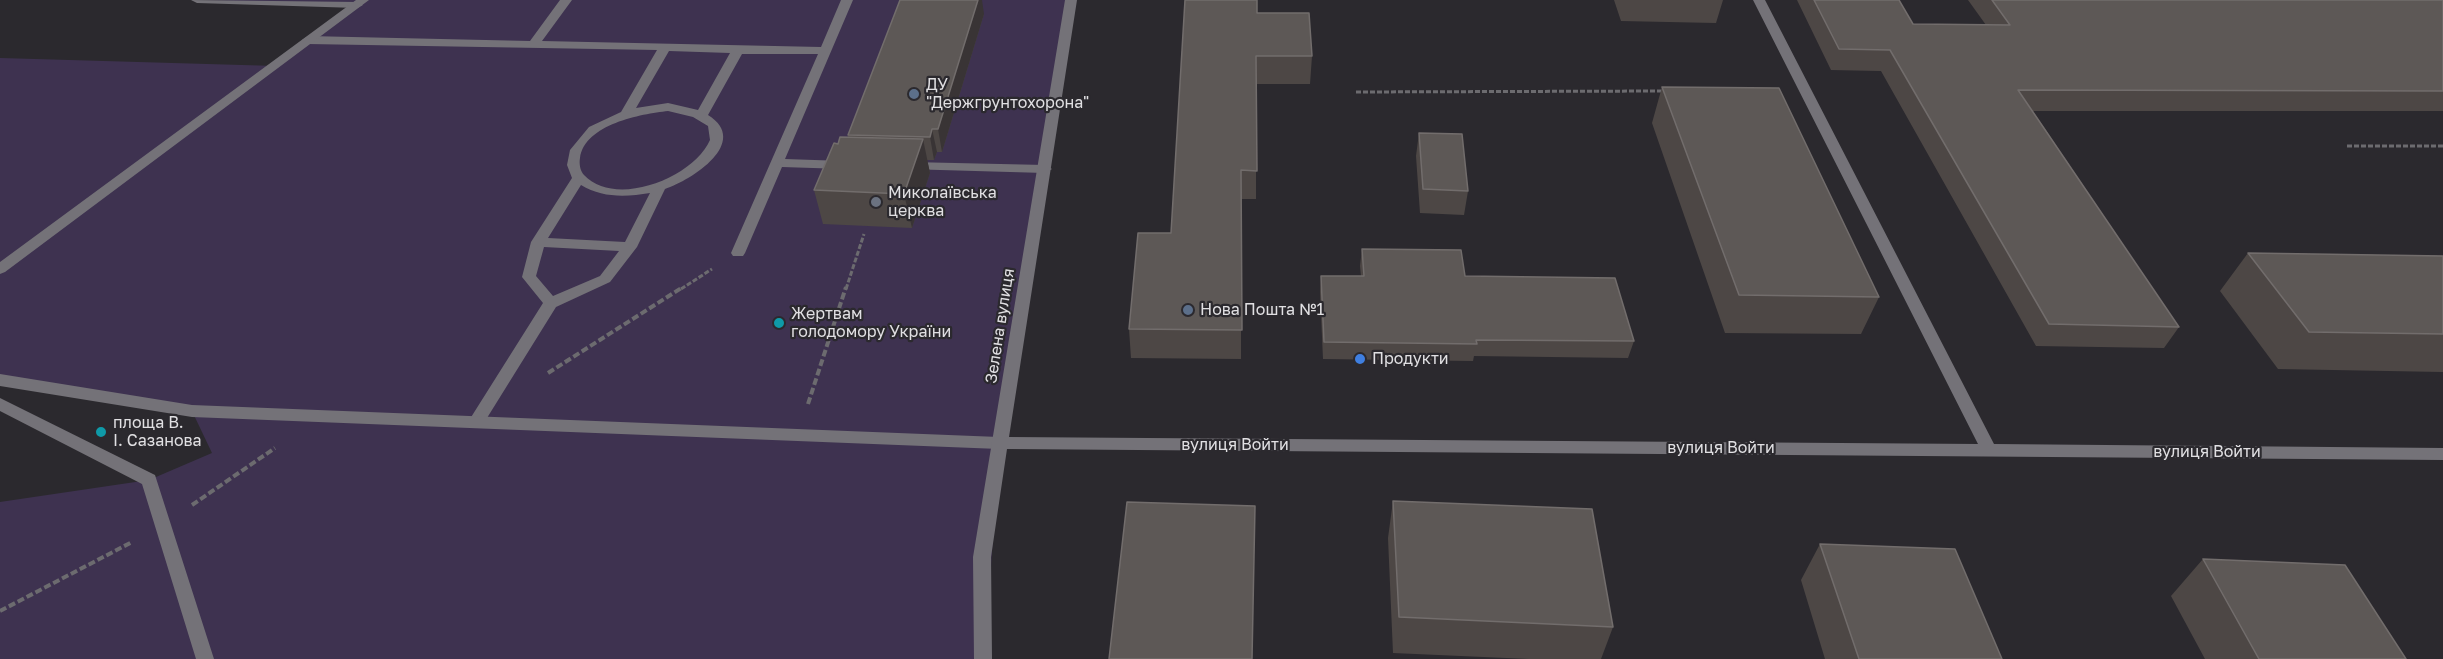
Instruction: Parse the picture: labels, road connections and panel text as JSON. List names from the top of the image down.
{
  "streets": {
    "street": ["Зелена вулиця", "вулиця Войти"]
  },
  "crossings": [
    ["Зелена вулиця", "вулиця Войти"]
  ],
  "places": [
    "ДУ \"Держгрунтохорона\"",
    "Миколаївська церква",
    "Нова Пошта №1",
    "Жертвам голодомору України",
    "Продукти",
    "площа В. І. Сазанова"
  ]
}
